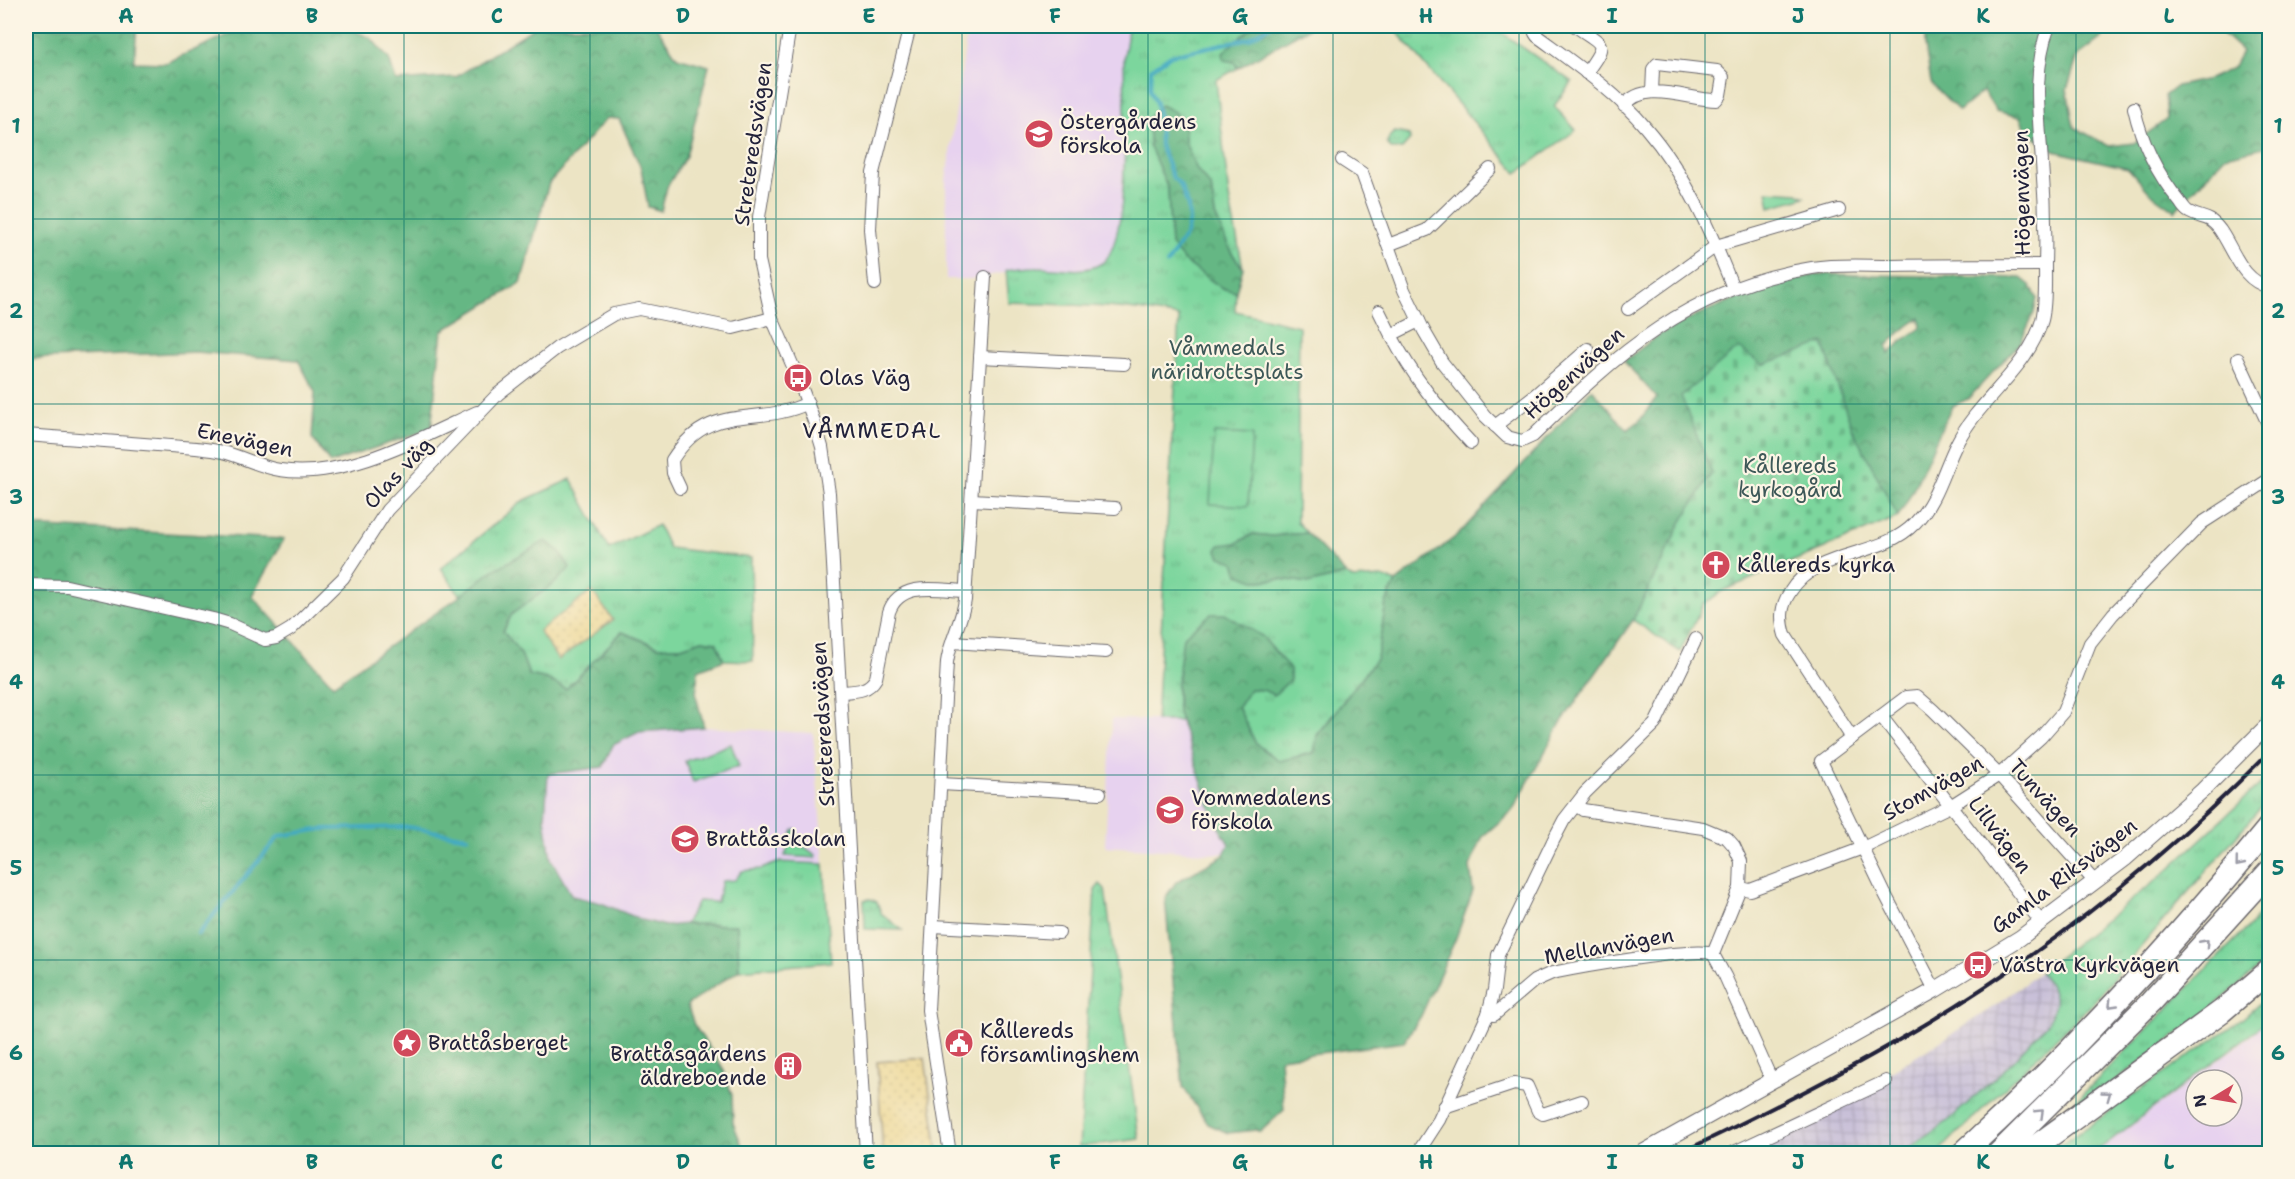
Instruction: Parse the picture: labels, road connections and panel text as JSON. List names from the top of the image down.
{
  "streets": {
    "street": [
      "Streteredsvägen",
      "Högenvägen",
      "Enevägen",
      "Olas väg",
      "Stomvägen",
      "Tunvägen",
      "Lillvägen",
      "Gamla Riksvägen",
      "Mellanvägen"
    ]
  },
  "crossings": [
    ["Streteredsvägen", "Olas väg"],
    ["Enevägen", "Olas väg"],
    ["Stomvägen", "Tunvägen"],
    ["Stomvägen", "Lillvägen"],
    ["Tunvägen", "Lillvägen"],
    ["Tunvägen", "Gamla Riksvägen"],
    ["Lillvägen", "Gamla Riksvägen"]
  ],
  "districts": ["VÅMMEDAL"],
  "parks": ["Våmmedals näridrottsplats", "Kållereds kyrkogård"],
  "places": {
    "school or university": ["Östergårdens förskola", "Vommedalens förskola", "Brattåsskolan"],
    "bus stop": ["Olas Väg", "Västra Kyrkvägen"],
    "church": ["Kållereds kyrka"],
    "place": ["Brattåsberget"],
    "public building": ["Kållereds församlingshem"],
    "building": ["Brattåsgårdens äldreboende"]
  },
  "north": "left",
  "grid": {
    "columns": [
      "A",
      "B",
      "C",
      "D",
      "E",
      "F",
      "G",
      "H",
      "I",
      "J",
      "K",
      "L"
    ],
    "rows": [
      "1",
      "2",
      "3",
      "4",
      "5",
      "6"
    ]
  }
}
